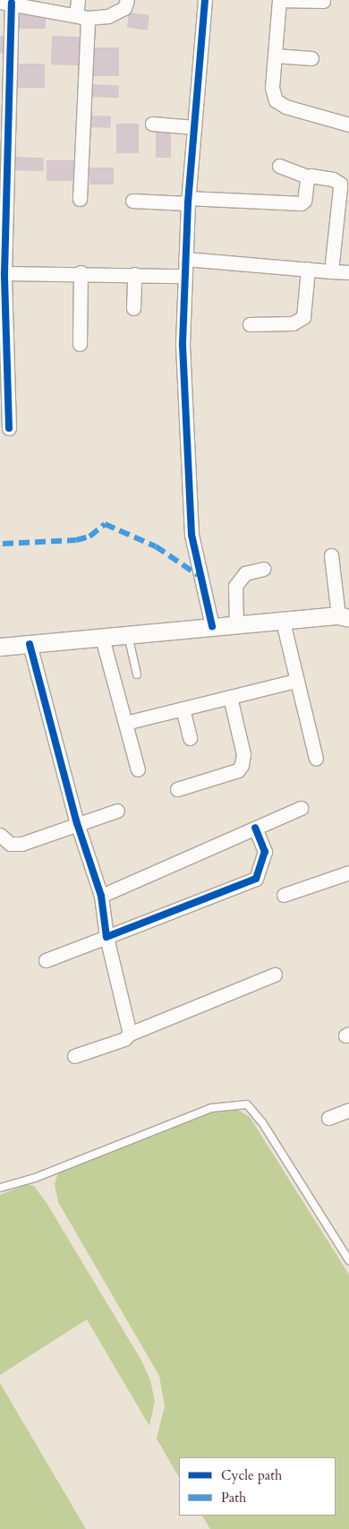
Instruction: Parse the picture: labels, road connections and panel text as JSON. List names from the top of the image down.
{
  "legend": ["Cycle path", "Path"]
}
